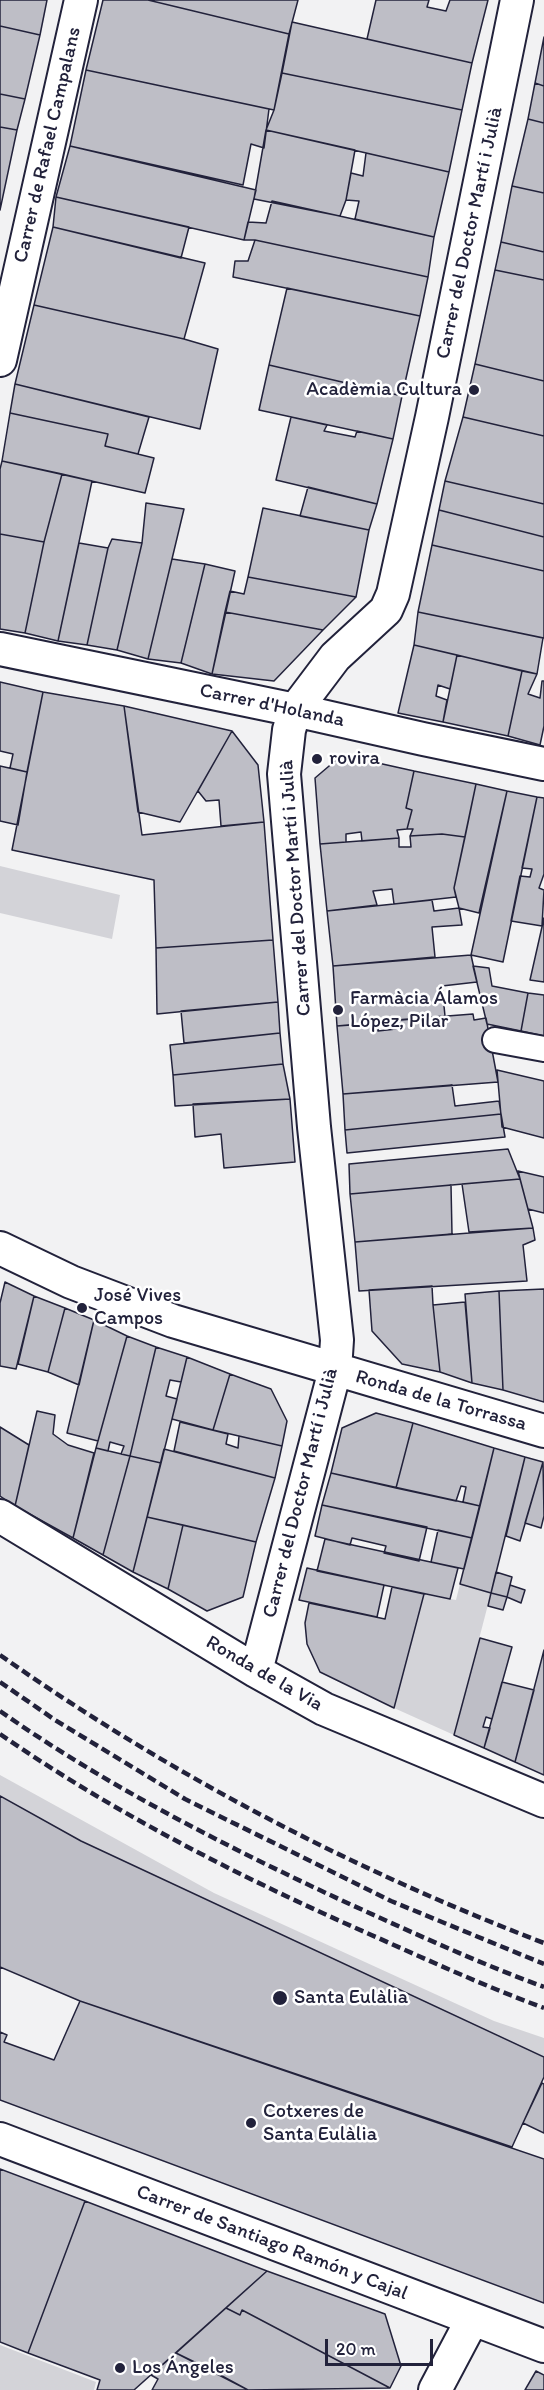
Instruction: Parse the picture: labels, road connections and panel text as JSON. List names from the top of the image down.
{
  "streets": {
    "street": [
      "Carrer de Rafael Campalans",
      "Carrer del Doctor Martí i Julià",
      "Carrer d'Holanda",
      "Ronda de la Torrassa",
      "Ronda de la Via",
      "Carrer de Santiago Ramón y Cajal"
    ]
  },
  "crossings": [
    ["Carrer del Doctor Martí i Julià", "Carrer d'Holanda"],
    ["Carrer del Doctor Martí i Julià", "Ronda de la Torrassa"],
    ["Carrer del Doctor Martí i Julià", "Ronda de la Via"]
  ],
  "places": [
    "Acadèmia Cultura",
    "rovira",
    "Farmàcia Álamos López, Pilar",
    "José Vives Campos",
    "Santa Eulàlia",
    "Cotxeres de Santa Eulàlia",
    "Los Ángeles"
  ],
  "scale_bar": "20 m"
}
